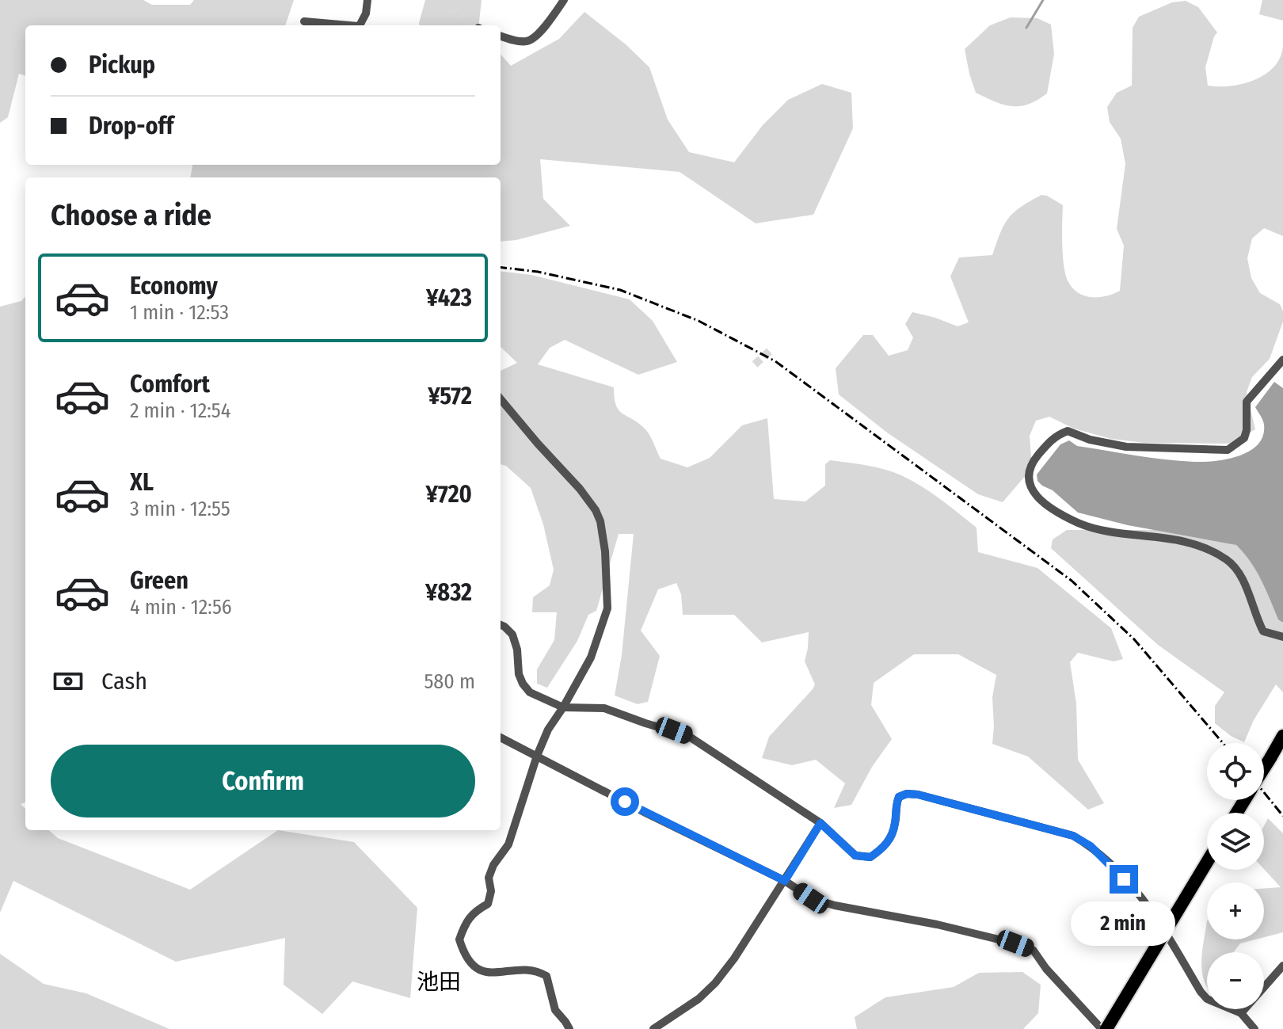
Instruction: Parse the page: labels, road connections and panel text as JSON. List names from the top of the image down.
{
  "districts": ["池田"],
  "page": {
    "banner": ["Pickup", "Drop-off"],
    "heading": "Choose a ride",
    "list": [
      {
        "name": "Economy",
        "note": "1 min · 12:53",
        "value": "¥423"
      },
      {
        "name": "Comfort",
        "note": "2 min · 12:54",
        "value": "¥572"
      },
      {
        "name": "XL",
        "note": "3 min · 12:55",
        "value": "¥720"
      },
      {
        "name": "Green",
        "note": "4 min · 12:56",
        "value": "¥832"
      }
    ],
    "pay": ["Cash", "580 m"],
    "buttons": "Confirm",
    "map_buttons": ["+", "−"],
    "bubble": "2 min"
  }
}
